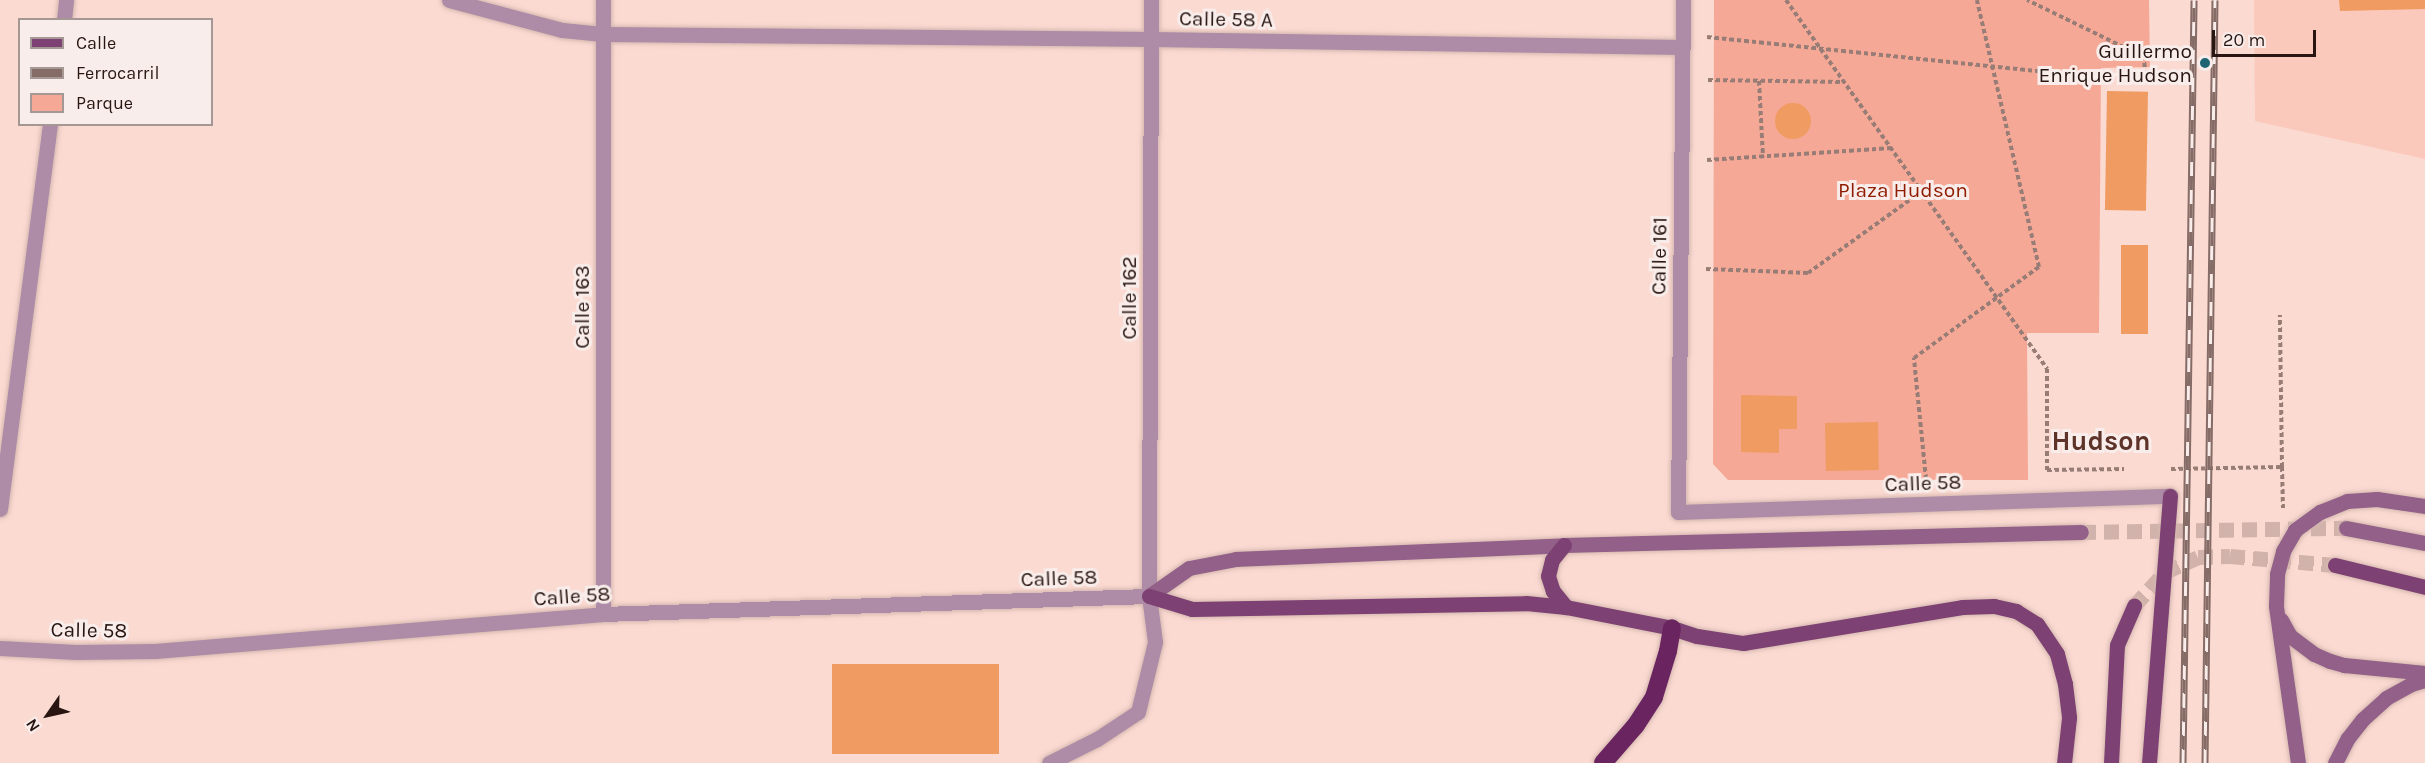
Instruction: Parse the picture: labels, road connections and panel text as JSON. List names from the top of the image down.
{
  "streets": {
    "street": [
      "Calle 58 A",
      "Calle 161",
      "Calle 162",
      "Calle 163",
      "Calle 58"
    ]
  },
  "crossings": [
    ["Calle 58 A", "Calle 161"],
    ["Calle 58 A", "Calle 162"],
    ["Calle 58 A", "Calle 163"],
    ["Calle 161", "Calle 58"],
    ["Calle 162", "Calle 58"],
    ["Calle 163", "Calle 58"]
  ],
  "districts": ["Hudson"],
  "parks": ["Plaza Hudson"],
  "places": ["Guillermo Enrique Hudson"],
  "legend": ["Calle", "Ferrocarril", "Parque"],
  "scale_bar": "20 m",
  "north": "bottom left"
}
